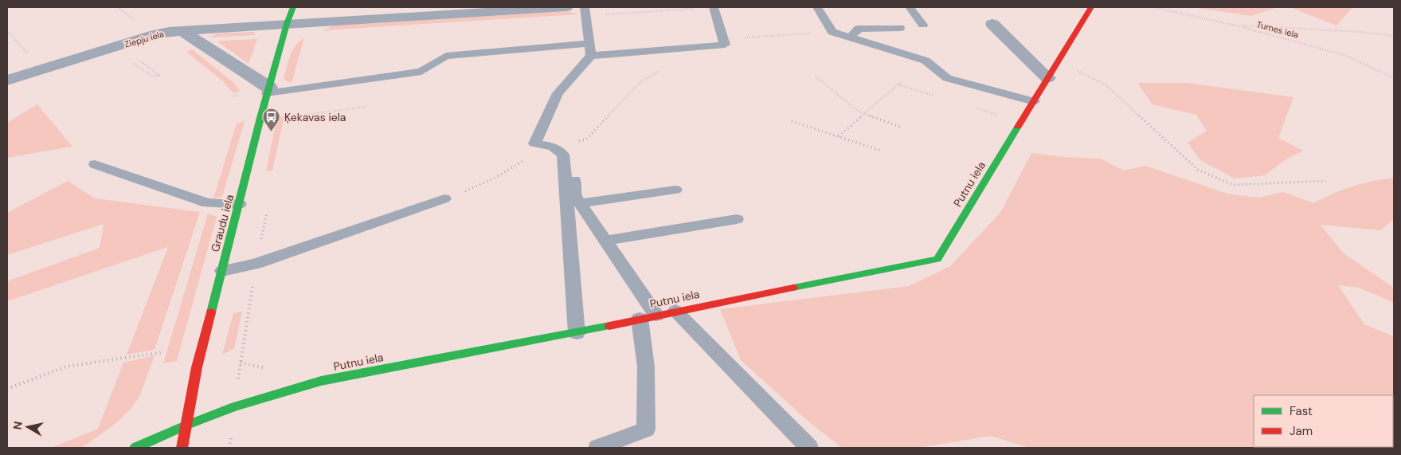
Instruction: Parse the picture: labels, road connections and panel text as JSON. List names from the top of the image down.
{
  "streets": {
    "street": ["Ziepju iela", "Putnu iela", "Graudu iela"],
    "path": ["Tumes iela"]
  },
  "crossings": [
    ["Ziepju iela", "Graudu iela"],
    ["Putnu iela", "Graudu iela"]
  ],
  "places": {
    "bus stop": ["Ķekavas iela"]
  },
  "legend": ["Fast", "Jam"],
  "north": "left"
}
